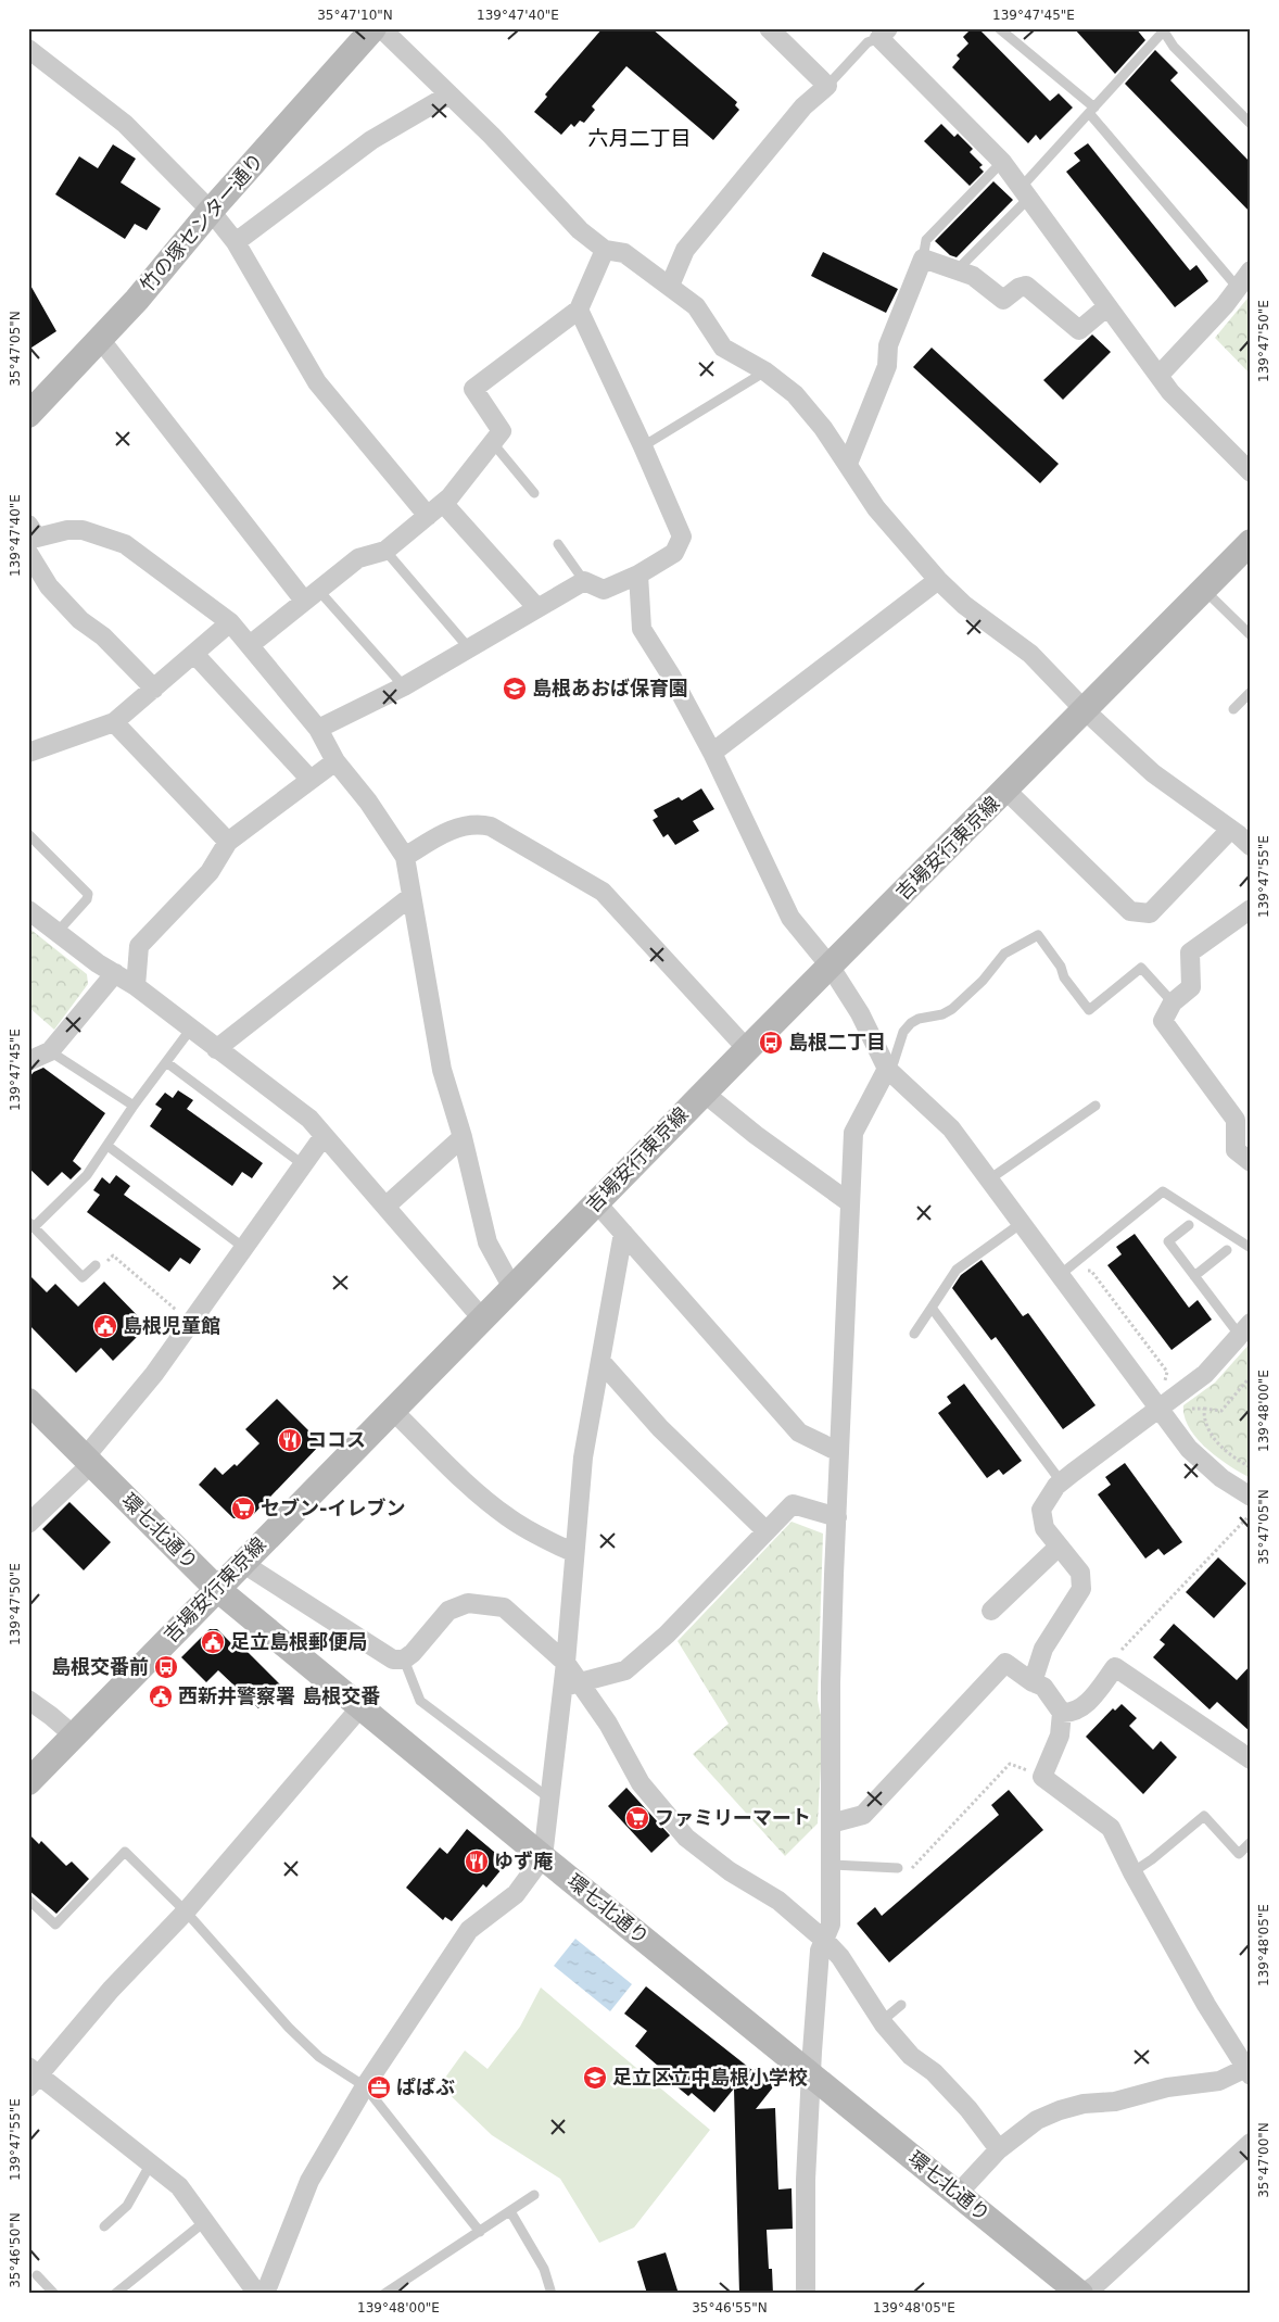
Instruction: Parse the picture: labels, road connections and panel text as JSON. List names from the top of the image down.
{
  "streets": {
    "street": ["竹の塚センター通り", "吉場安行東京線", "環七北通り"]
  },
  "crossings": [
    ["吉場安行東京線", "環七北通り"]
  ],
  "districts": ["六月二丁目"],
  "places": {
    "school or university": ["島根あおば保育園", "足立区立中島根小学校"],
    "bus stop": ["島根二丁目", "島根交番前"],
    "public building": ["島根児童館", "足立島根郵便局", "西新井警察署 島根交番"],
    "restaurant": ["ココス", "ゆず庵"],
    "supermarket": ["セブン-イレブン", "ファミリーマート"],
    "office": ["ぱぱぶ"]
  },
  "coordinates": [
    "35°47'10\"N",
    "139°47'40\"E",
    "139°47'45\"E",
    "139°47'50\"E",
    "35°47'05\"N",
    "139°47'55\"E",
    "139°48'00\"E",
    "139°48'05\"E",
    "35°47'00\"N",
    "35°46'50\"N",
    "35°46'55\"N"
  ]
}
